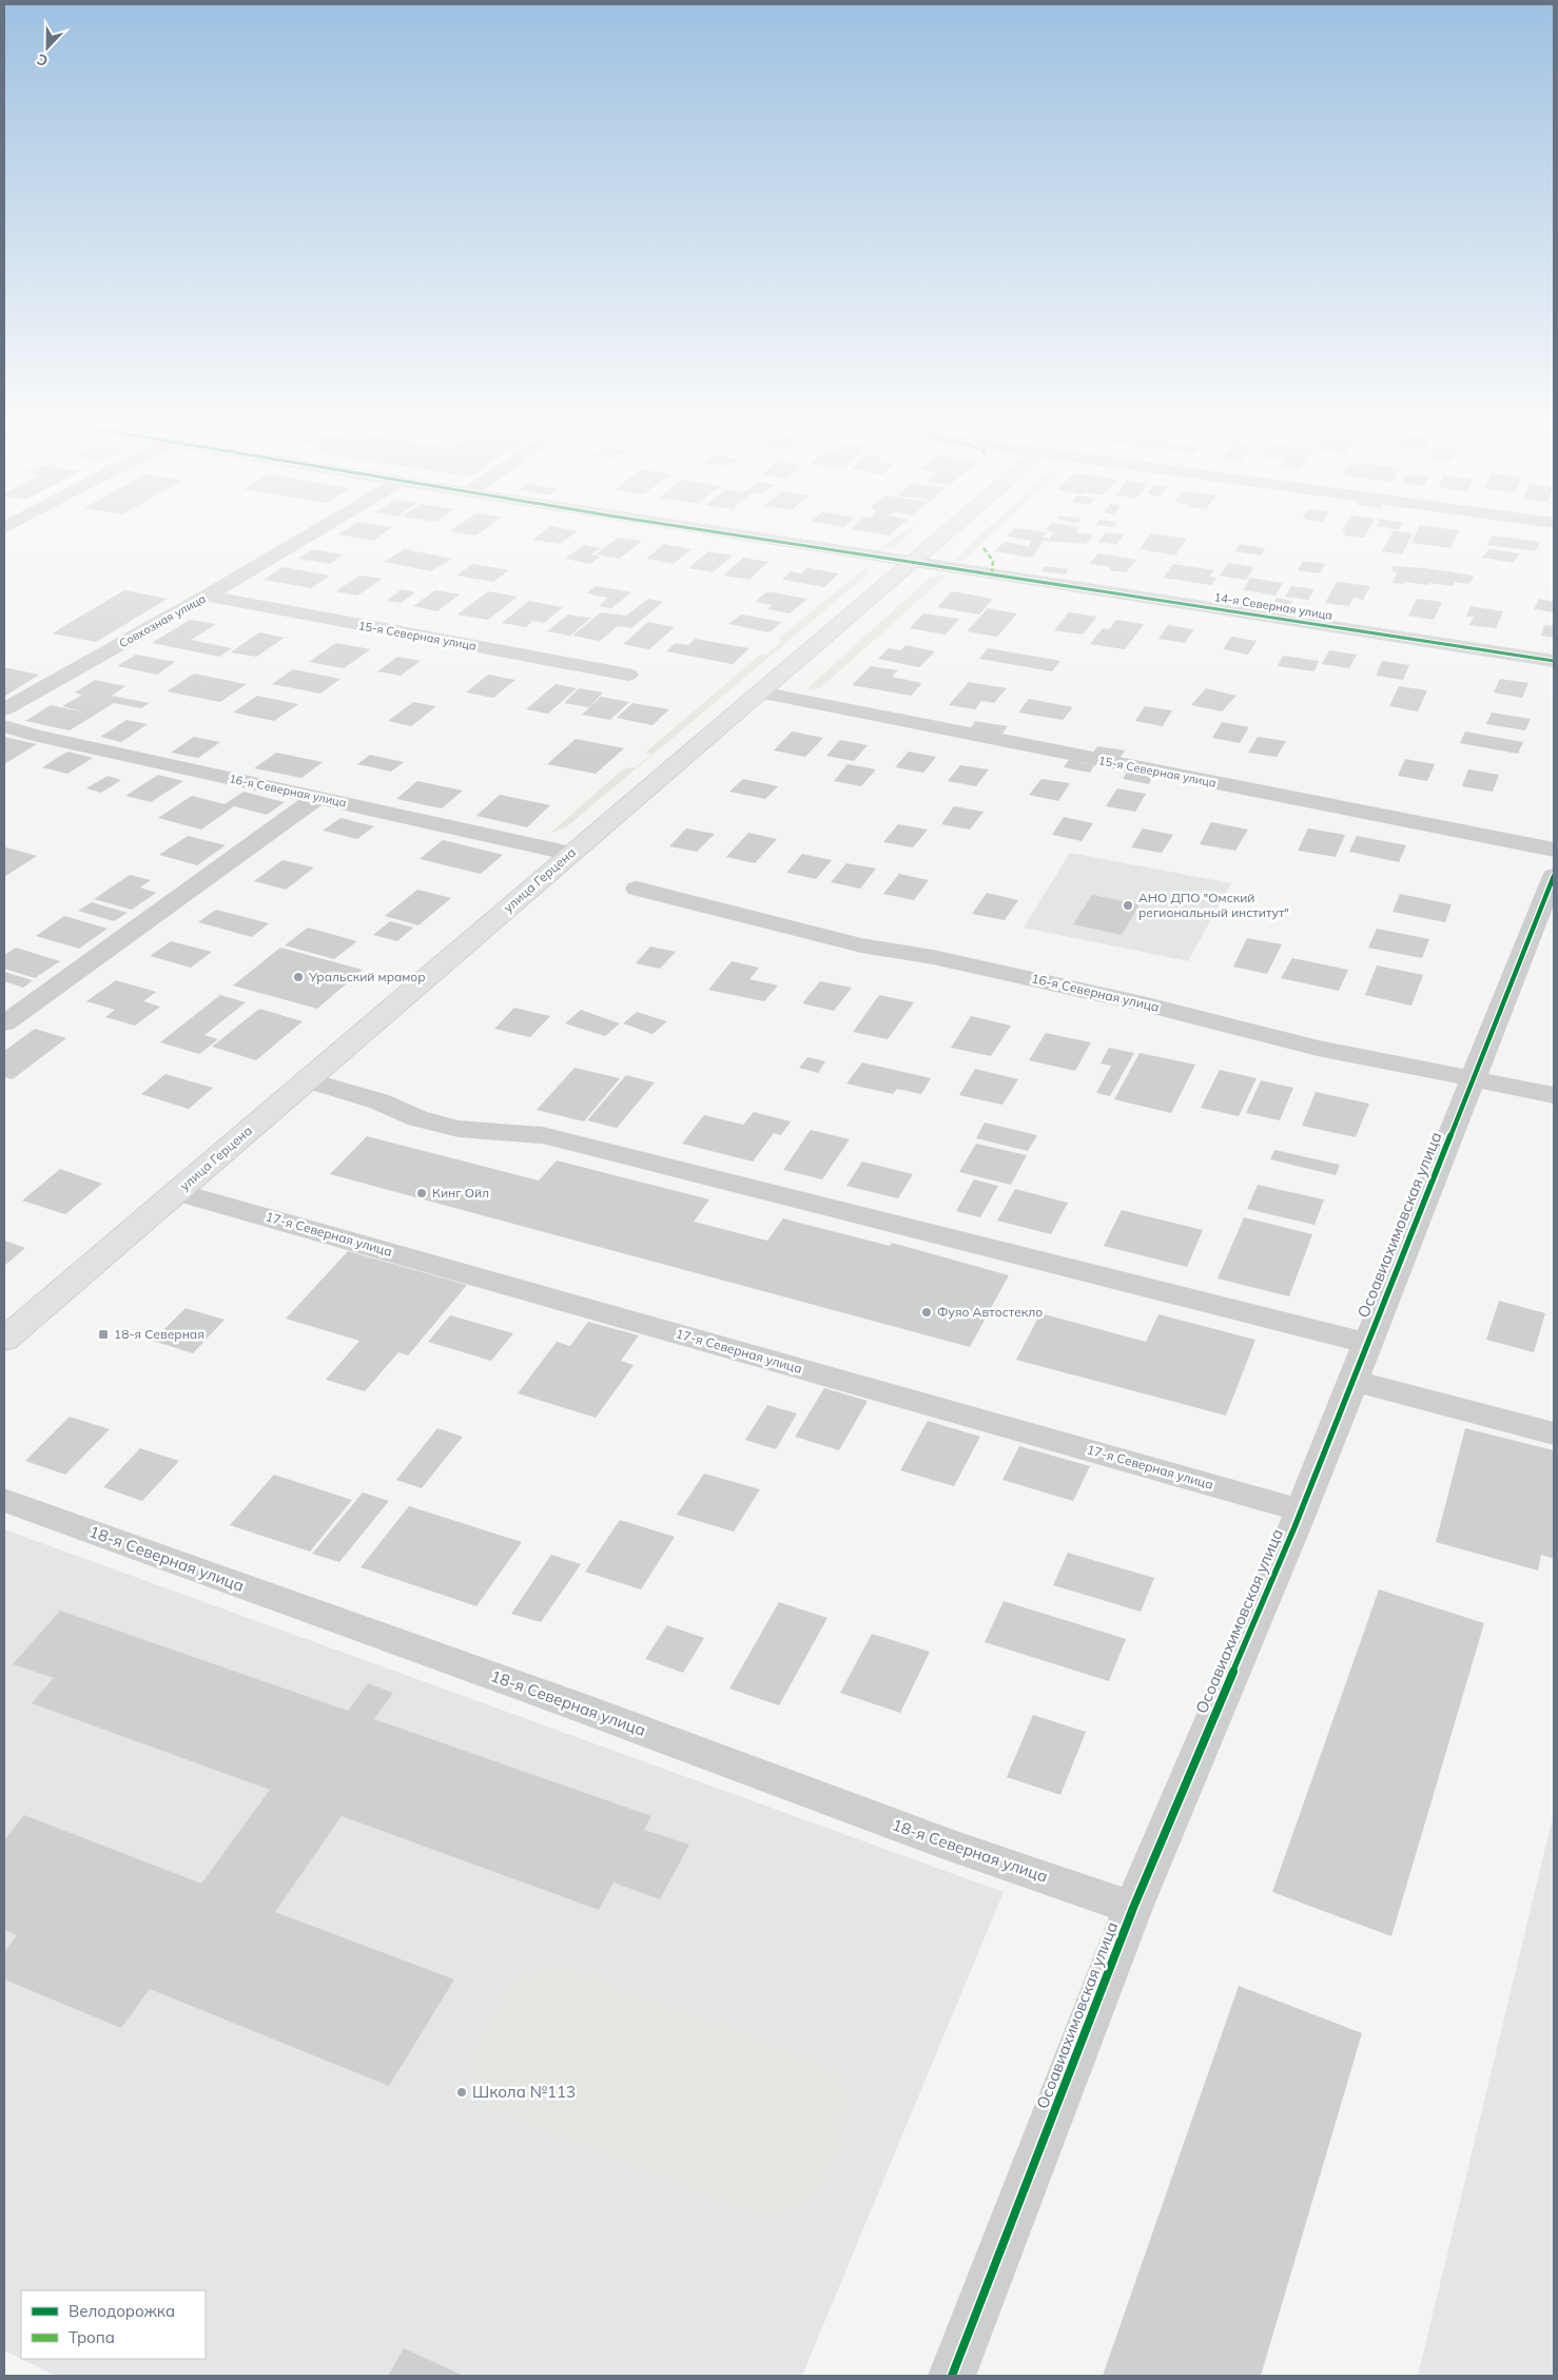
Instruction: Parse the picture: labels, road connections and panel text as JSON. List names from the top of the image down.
{
  "streets": {
    "main road": ["улица Герцена"],
    "street": [
      "14-я Северная улица",
      "Совхозная улица",
      "15-я Северная улица",
      "16-я Северная улица",
      "Осоавиахимовская улица",
      "17-я Северная улица",
      "18-я Северная улица"
    ]
  },
  "crossings": [
    ["14-я Северная улица", "улица Герцена"],
    ["Совхозная улица", "15-я Северная улица"],
    ["15-я Северная улица", "улица Герцена"],
    ["16-я Северная улица", "улица Герцена"],
    ["16-я Северная улица", "Осоавиахимовская улица"],
    ["улица Герцена", "17-я Северная улица"],
    ["Осоавиахимовская улица", "17-я Северная улица"],
    ["Осоавиахимовская улица", "18-я Северная улица"]
  ],
  "places": {
    "other": [
      "АНО ДПО \"Омский региональный институт\"",
      "Уральский мрамор",
      "Кинг Ойл",
      "Фуяо Автостекло",
      "Школа №113"
    ],
    "transit": ["18-я Северная"]
  },
  "legend": ["Велодорожка", "Тропа"],
  "north": "bottom"
}
